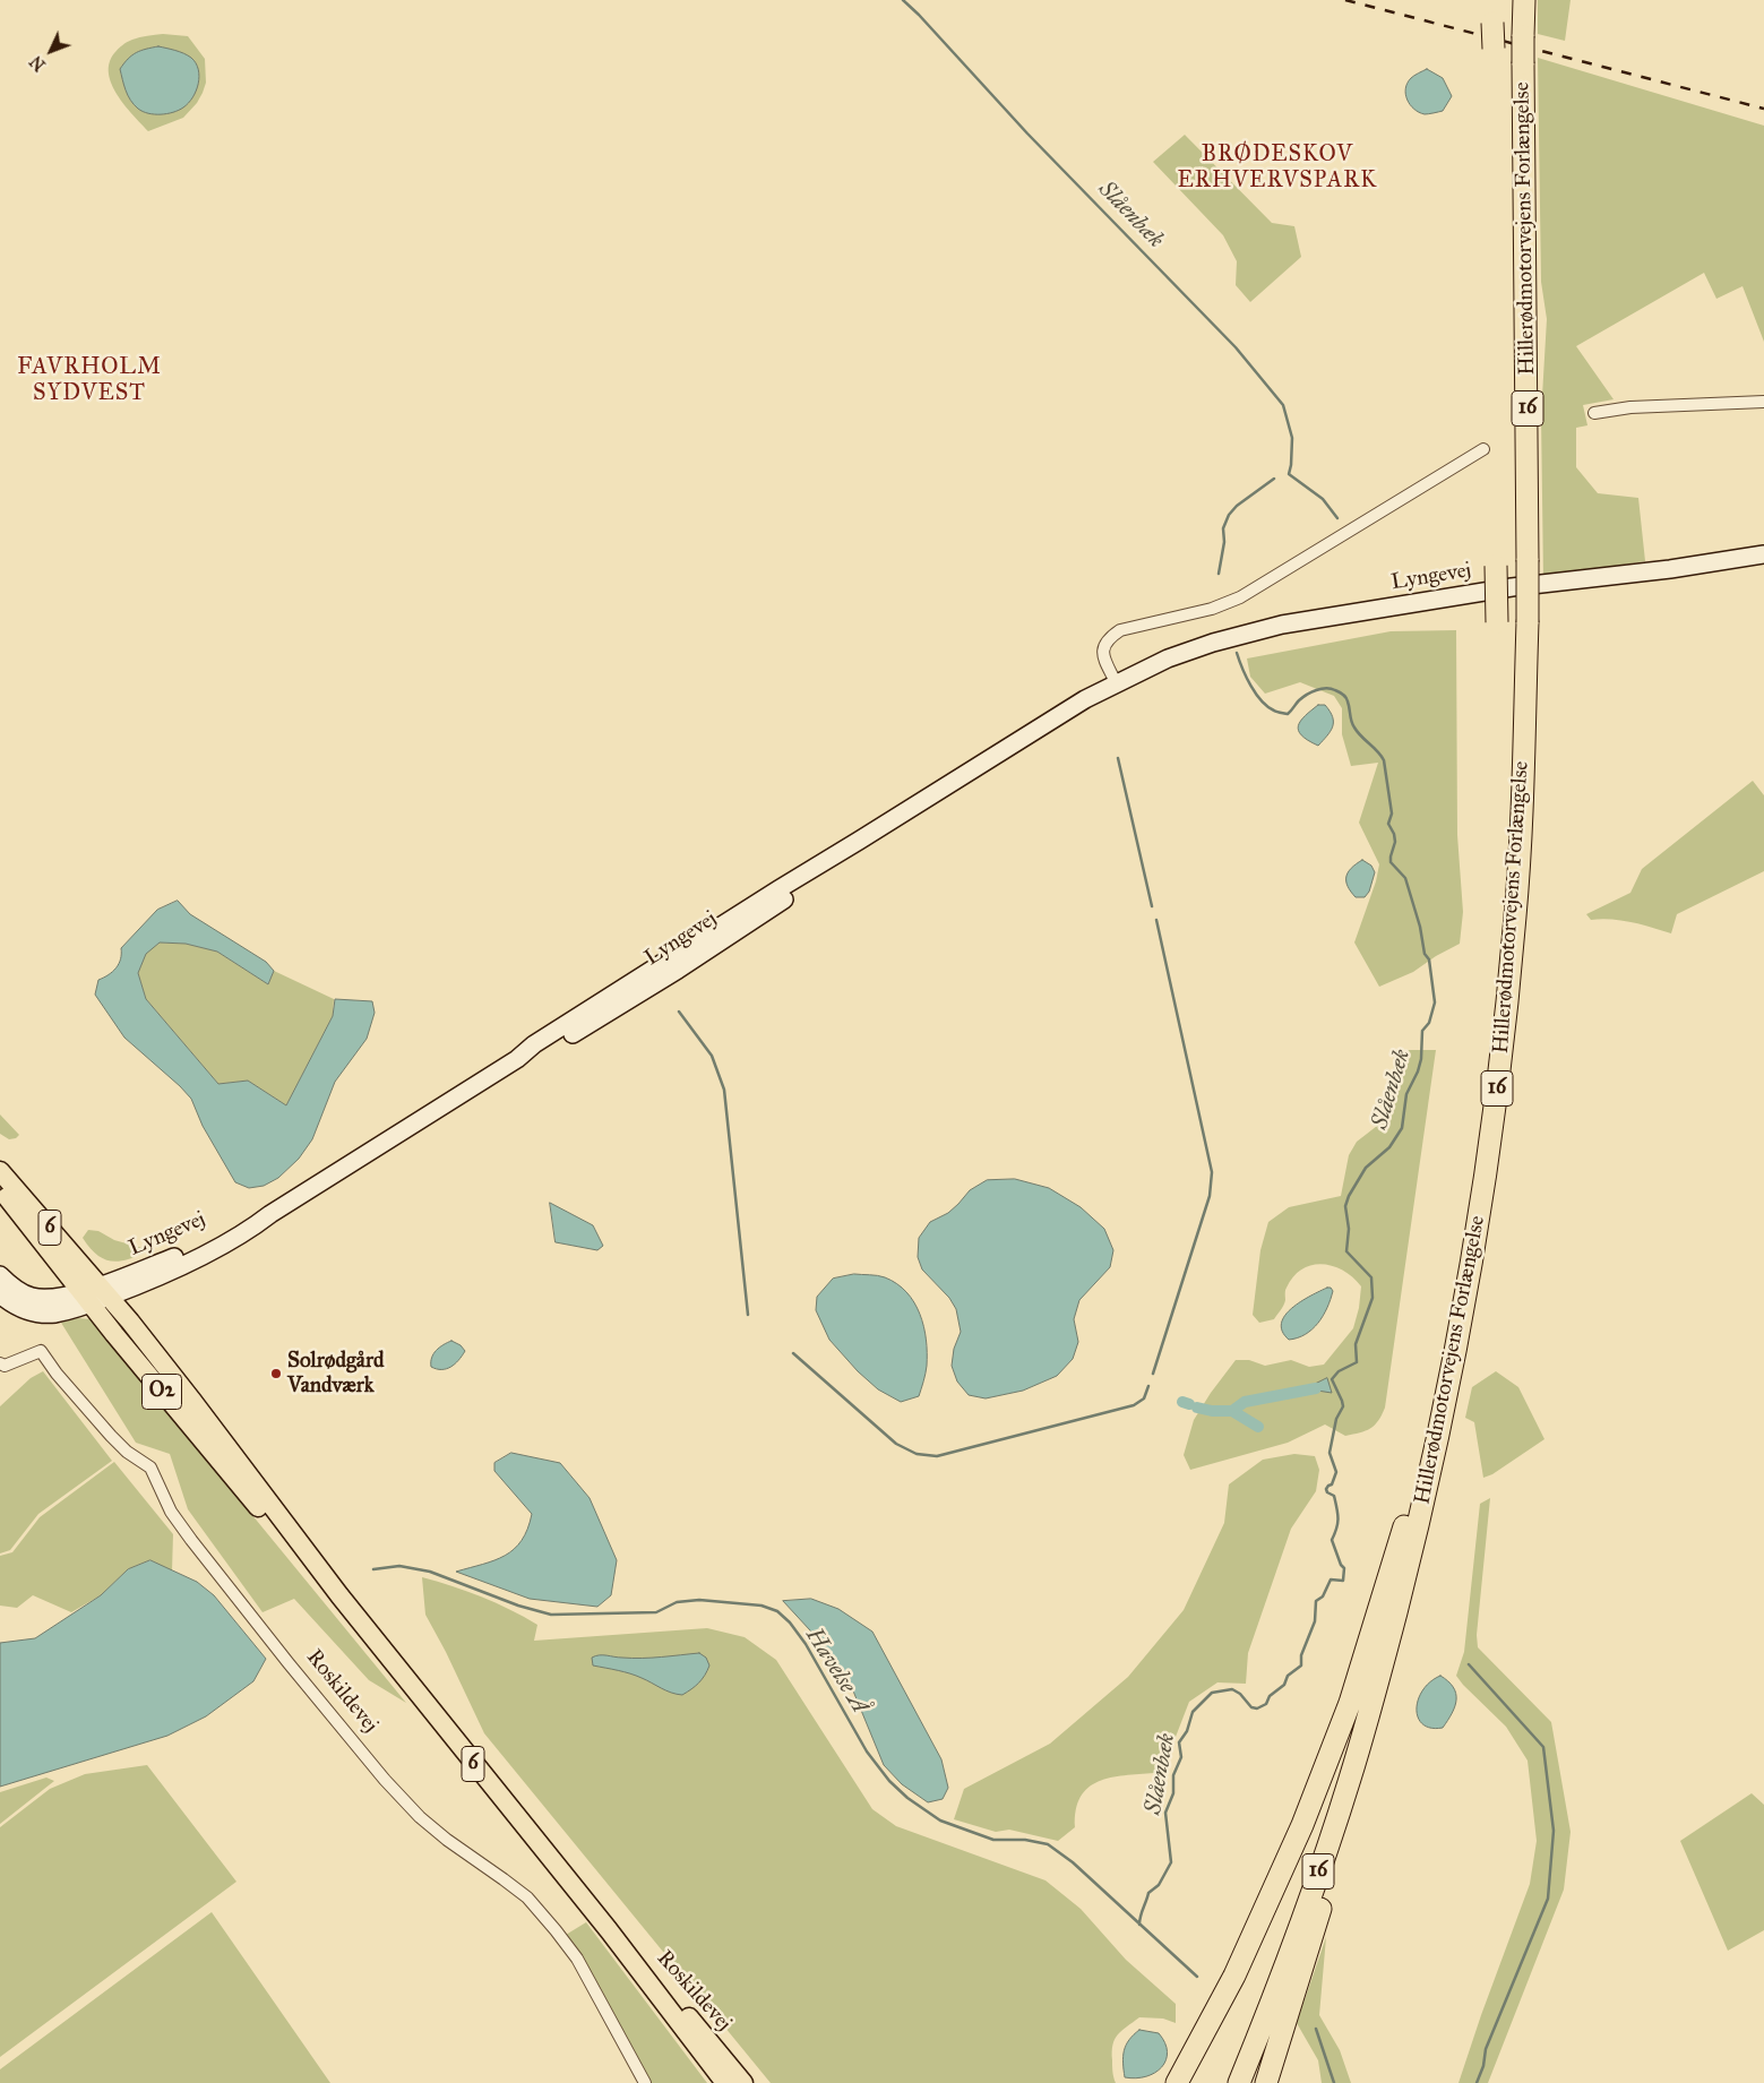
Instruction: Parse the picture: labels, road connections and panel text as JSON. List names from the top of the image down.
{
  "streets": {
    "highway": ["Hillerødmotorvejens Forlængelse", "16"],
    "main road": [
      "Lyngevej",
      "6",
      "O2",
      "Roskildevej"
    ]
  },
  "crossings": [
    ["Lyngevej", "6"],
    ["Lyngevej", "Roskildevej"],
    ["6", "Roskildevej"]
  ],
  "districts": ["BRØDESKOV ERHVERVSPARK", "FAVRHOLM SYDVEST"],
  "water": ["Slåenbæk", "Havelse Å"],
  "places": ["Solrødgård Vandværk"],
  "north": "bottom left"
}
